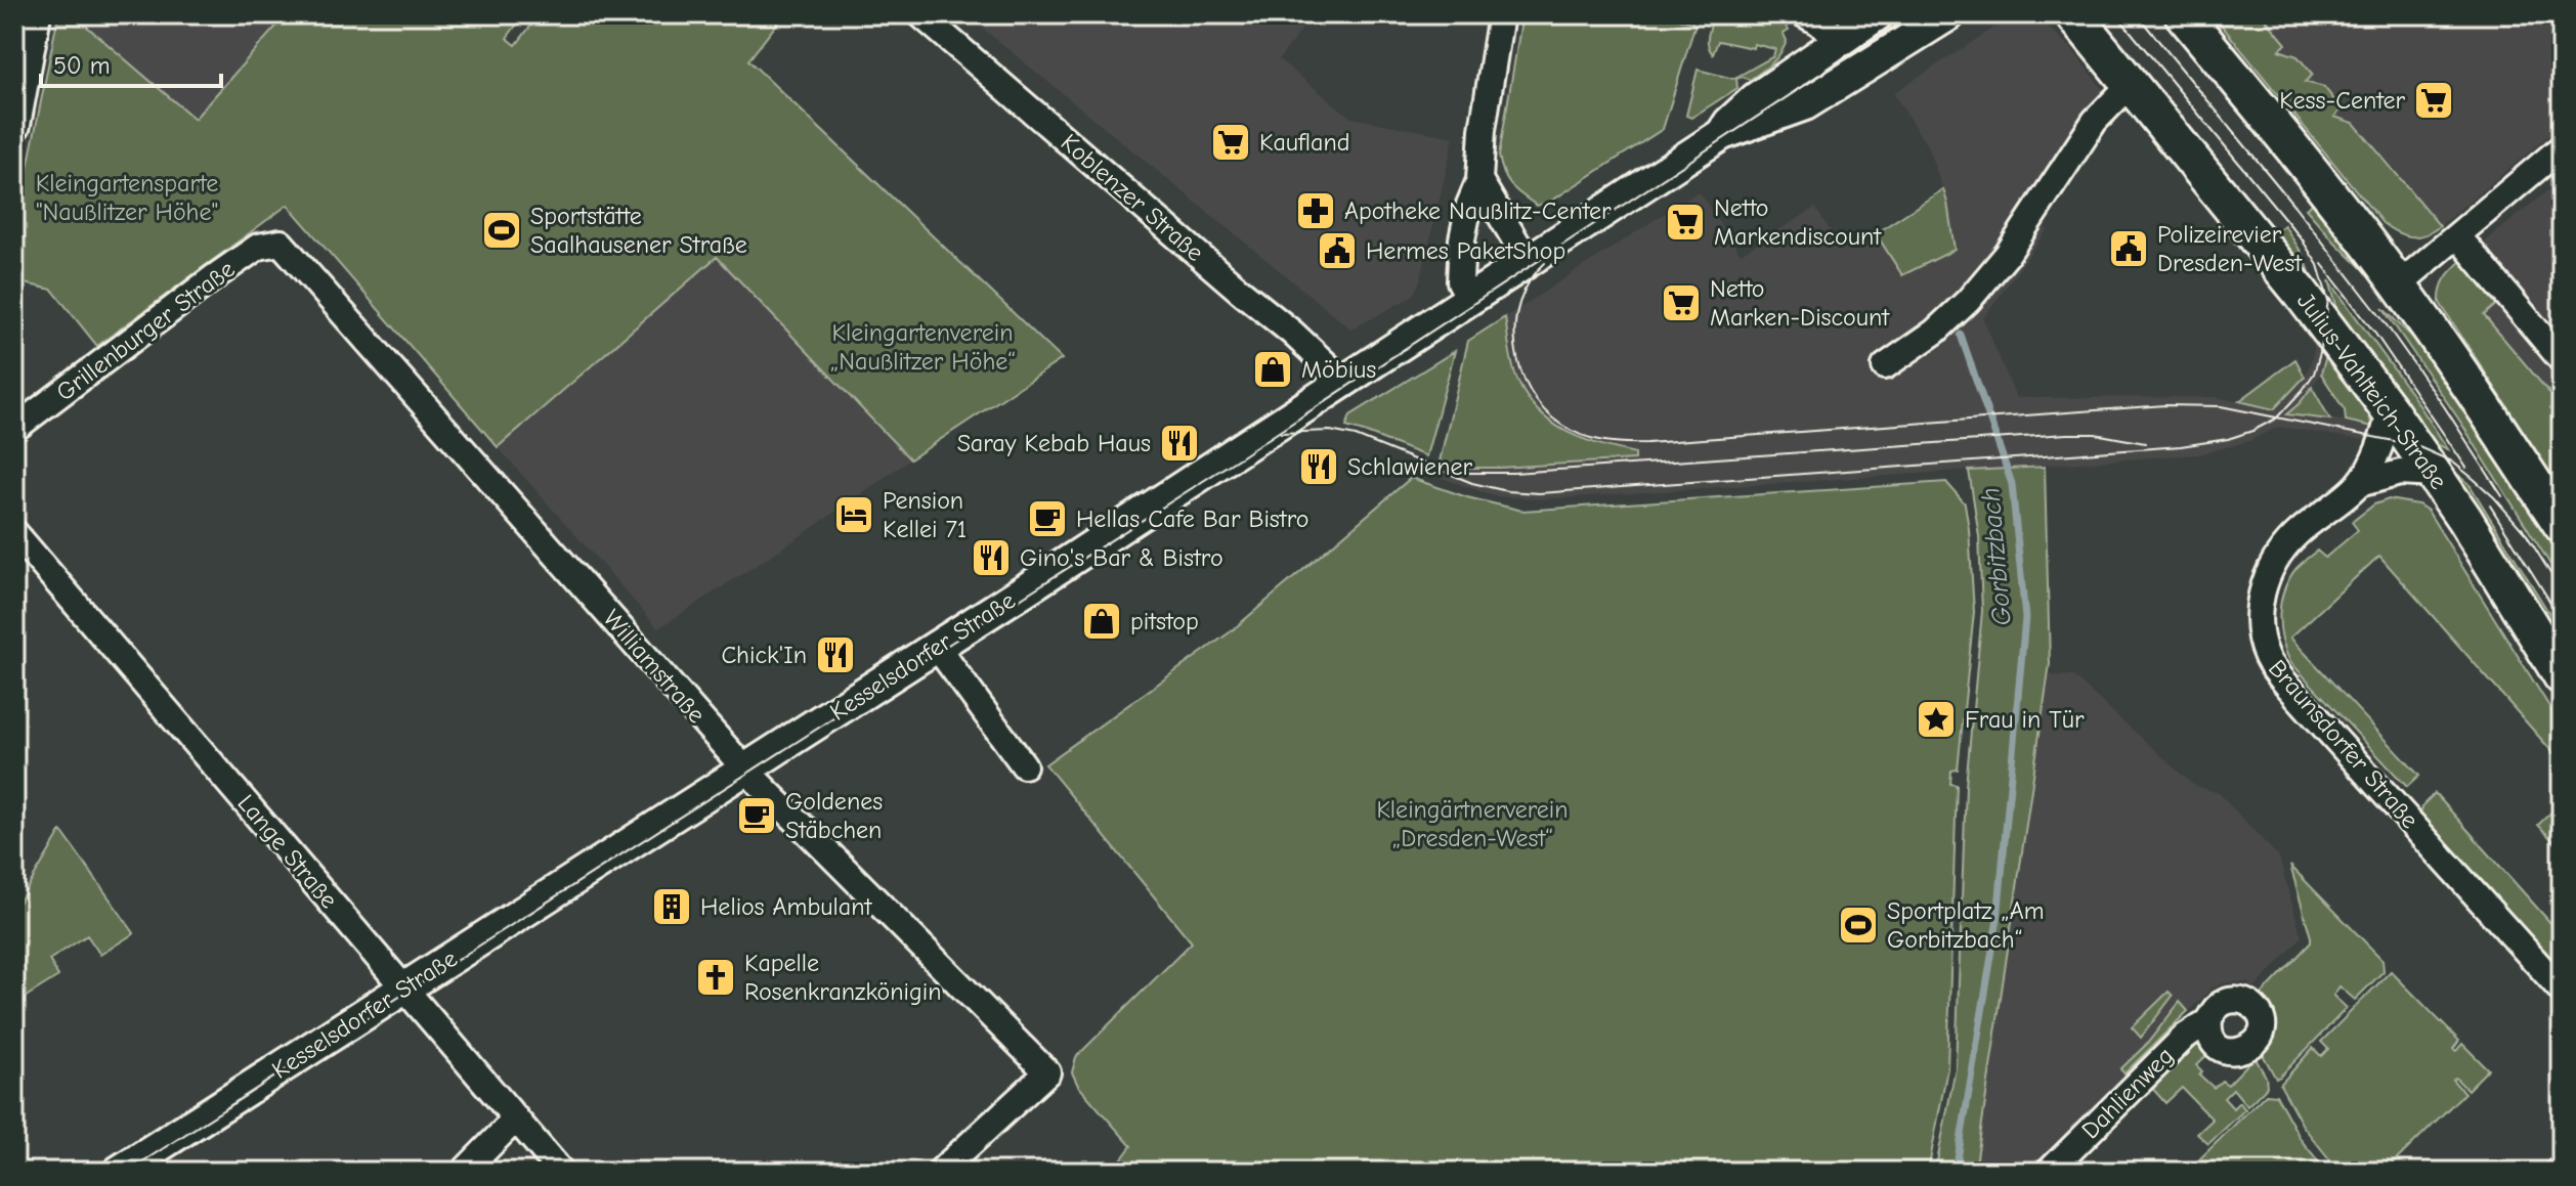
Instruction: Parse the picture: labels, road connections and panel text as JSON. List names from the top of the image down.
{
  "streets": {
    "main road": ["Julius-Vahlteich-Straße"],
    "street": [
      "Koblenzer Straße",
      "Grillenburger Straße",
      "Kesselsdorfer Straße",
      "Williamstraße",
      "Braunsdorfer Straße",
      "Lange Straße",
      "Dahlienweg"
    ]
  },
  "crossings": [
    ["Koblenzer Straße", "Kesselsdorfer Straße"],
    ["Grillenburger Straße", "Williamstraße"],
    ["Julius-Vahlteich-Straße", "Braunsdorfer Straße"],
    ["Kesselsdorfer Straße", "Williamstraße"],
    ["Kesselsdorfer Straße", "Lange Straße"]
  ],
  "water": ["Gorbitzbach"],
  "parks": ["Kleingartensparte \"Naußlitzer Höhe\"", "Kleingartenverein „Naußlitzer Höhe“", "Kleingärtnerverein „Dresden-West“"],
  "places": {
    "supermarket": [
      "Kess-Center",
      "Kaufland",
      "Netto Markendiscount",
      "Netto Marken-Discount"
    ],
    "pharmacy": ["Apotheke Naußlitz-Center"],
    "sports": ["Sportstätte Saalhausener Straße", "Sportplatz „Am Gorbitzbach“"],
    "public building": ["Polizeirevier Dresden-West", "Hermes PaketShop"],
    "shop": ["Möbius", "pitstop"],
    "restaurant": [
      "Saray Kebab Haus",
      "Schlawiener",
      "Gino's Bar & Bistro",
      "Chick'In"
    ],
    "hotel": ["Pension Kellei 71"],
    "cafe": ["Hellas Cafe Bar Bistro", "Goldenes Stäbchen"],
    "place": ["Frau in Tür"],
    "building": ["Helios Ambulant"],
    "church": ["Kapelle Rosenkranzkönigin"]
  },
  "scale_bar": "50 m"
}
